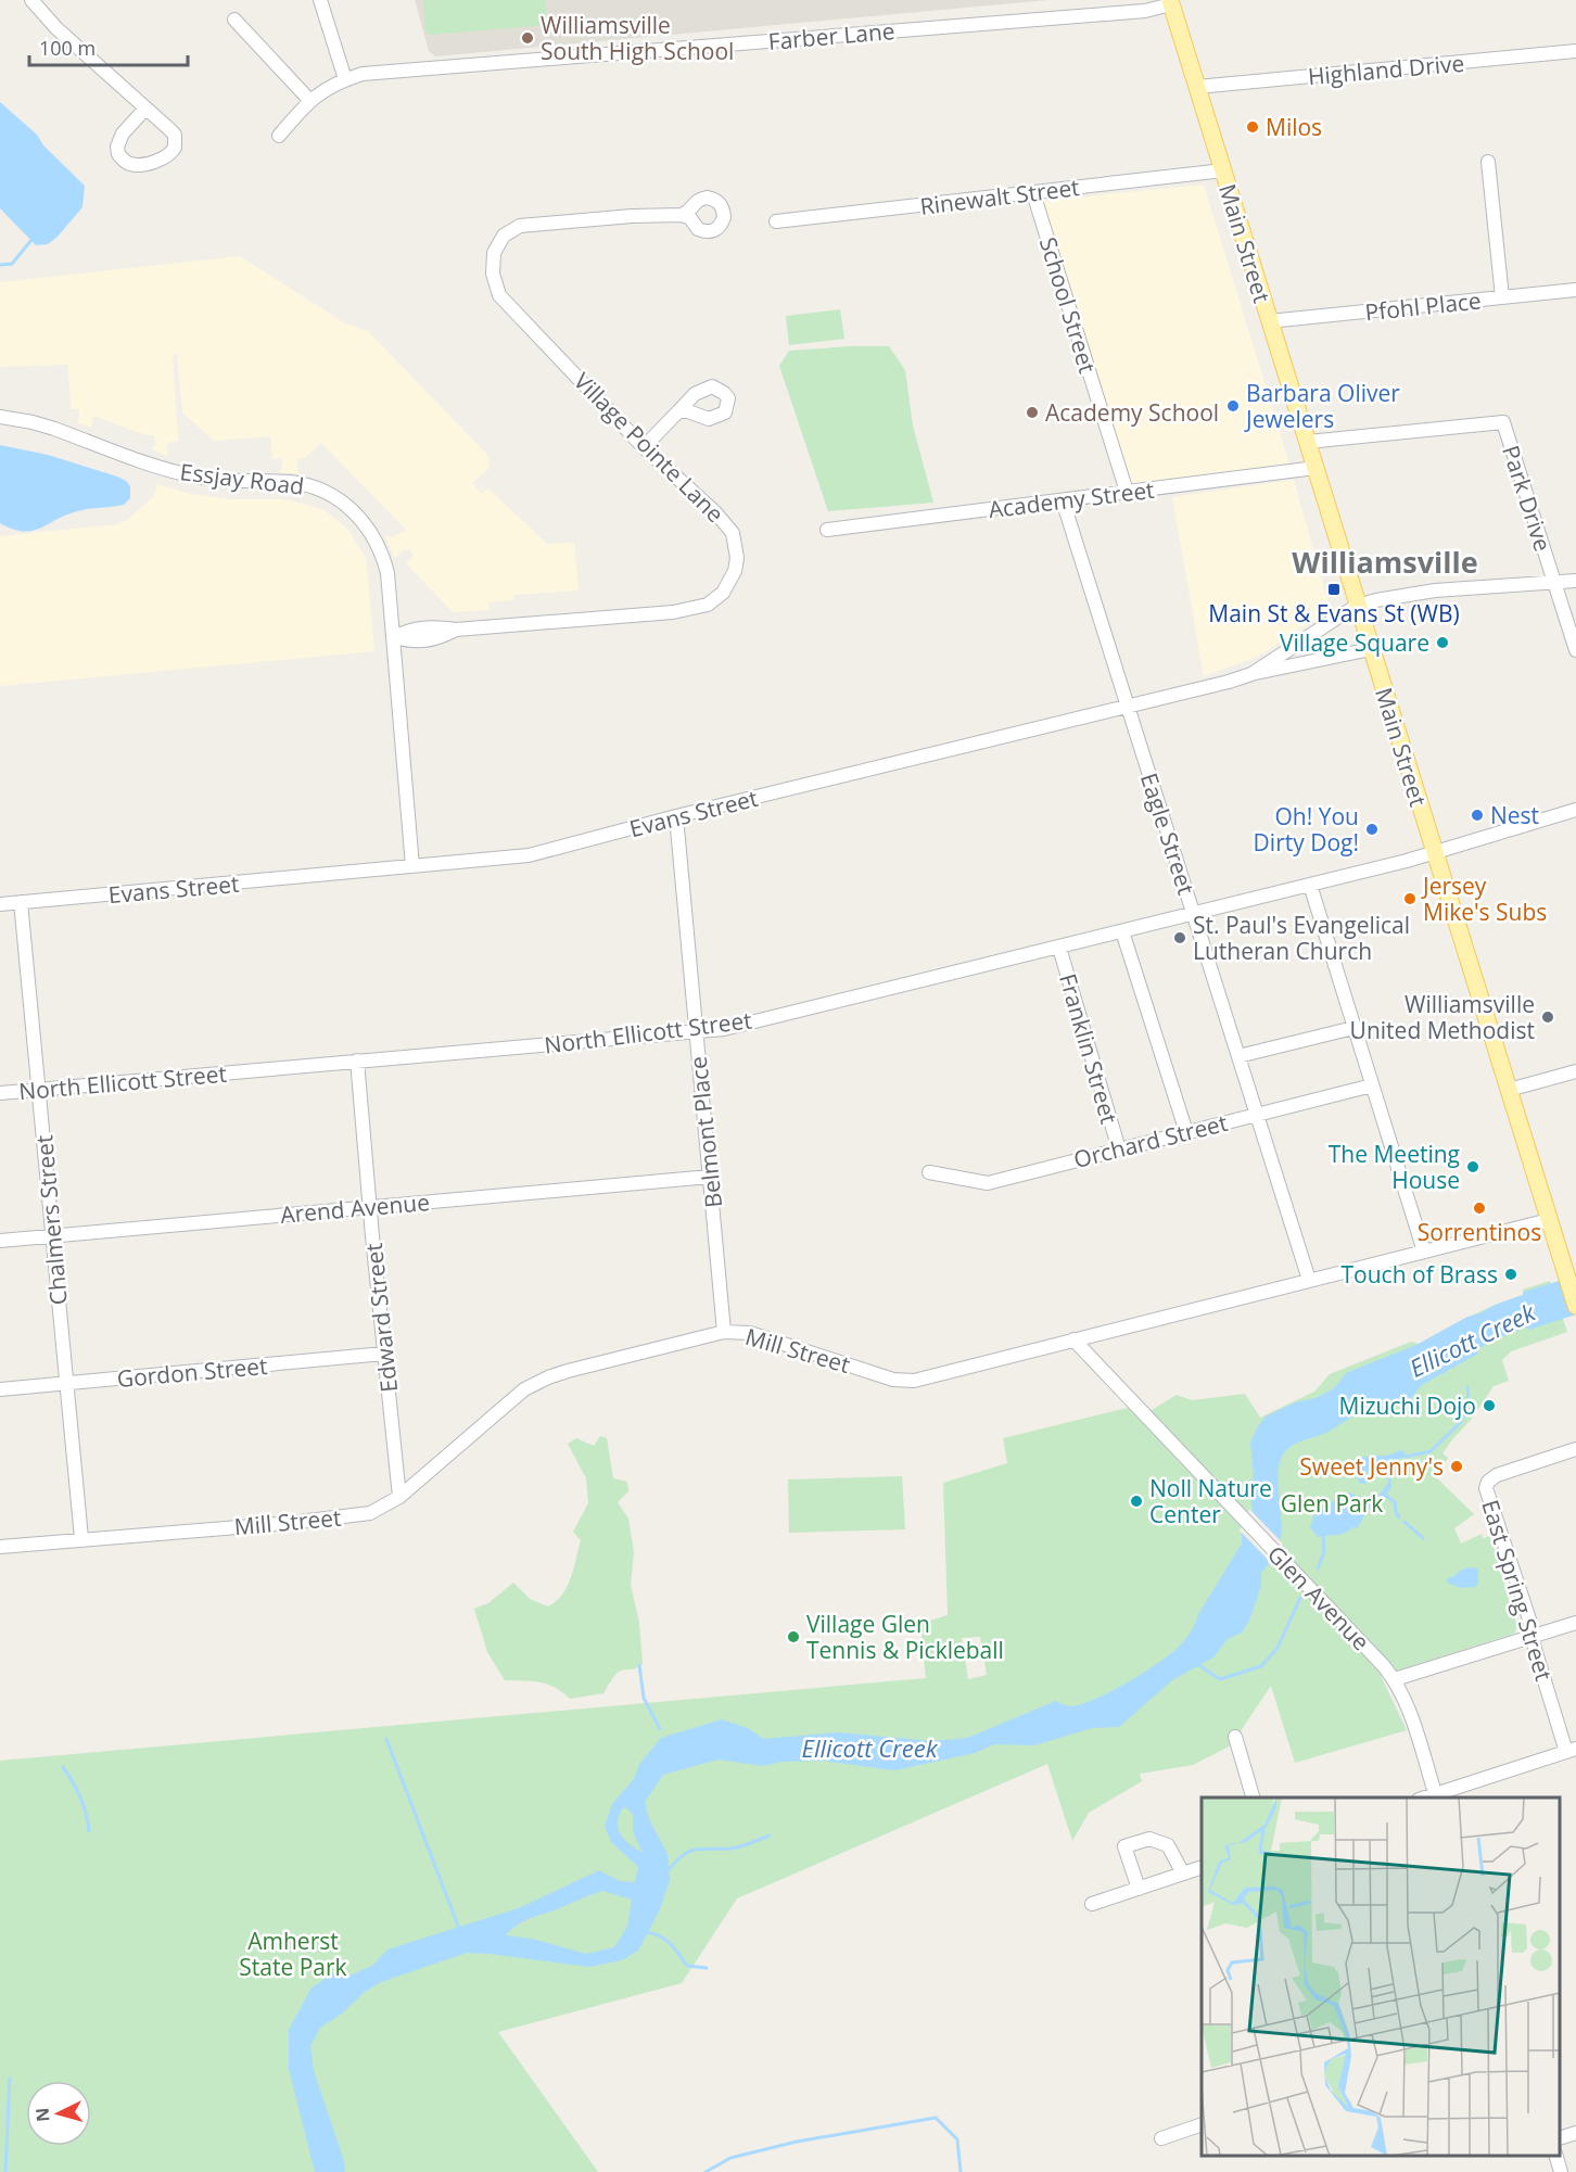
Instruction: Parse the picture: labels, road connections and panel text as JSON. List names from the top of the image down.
{
  "streets": {
    "main road": ["Main Street"],
    "street": [
      "Farber Lane",
      "Highland Drive",
      "Rinewalt Street",
      "School Street",
      "Pfohl Place",
      "Village Pointe Lane",
      "Essjay Road",
      "Park Drive",
      "Academy Street",
      "Evans Street",
      "Eagle Street",
      "North Ellicott Street",
      "Franklin Street",
      "Belmont Place",
      "Orchard Street",
      "Arend Avenue",
      "Chalmers Street",
      "Edward Street",
      "Mill Street",
      "Gordon Street",
      "East Spring Street",
      "Glen Avenue"
    ]
  },
  "crossings": [
    ["Farber Lane", "Main Street"],
    ["Highland Drive", "Main Street"],
    ["Rinewalt Street", "Main Street"],
    ["Rinewalt Street", "School Street"],
    ["Main Street", "Pfohl Place"],
    ["Main Street", "Park Drive"],
    ["Main Street", "Academy Street"],
    ["Main Street", "Evans Street"],
    ["Main Street", "North Ellicott Street"],
    ["Main Street", "Mill Street"],
    ["School Street", "Academy Street"],
    ["Village Pointe Lane", "Essjay Road"],
    ["Essjay Road", "Evans Street"],
    ["Park Drive", "Evans Street"],
    ["Academy Street", "Eagle Street"],
    ["Evans Street", "Eagle Street"],
    ["Evans Street", "Belmont Place"],
    ["Evans Street", "Chalmers Street"],
    ["Eagle Street", "North Ellicott Street"],
    ["Eagle Street", "Orchard Street"],
    ["Eagle Street", "Mill Street"],
    ["North Ellicott Street", "Franklin Street"],
    ["North Ellicott Street", "Belmont Place"],
    ["North Ellicott Street", "Chalmers Street"],
    ["North Ellicott Street", "Edward Street"],
    ["Franklin Street", "Orchard Street"],
    ["Belmont Place", "Arend Avenue"],
    ["Belmont Place", "Mill Street"],
    ["Arend Avenue", "Chalmers Street"],
    ["Arend Avenue", "Edward Street"],
    ["Chalmers Street", "Mill Street"],
    ["Chalmers Street", "Gordon Street"],
    ["Edward Street", "Mill Street"],
    ["Edward Street", "Gordon Street"],
    ["Mill Street", "Glen Avenue"]
  ],
  "districts": ["Williamsville"],
  "water": ["Ellicott Creek"],
  "parks": ["Glen Park", "Amherst State Park"],
  "places": {
    "other": [
      "Williamsville South High School",
      "Milos",
      "Barbara Oliver Jewelers",
      "Academy School",
      "Village Square",
      "Nest",
      "Oh! You Dirty Dog!",
      "Jersey Mike's Subs",
      "St. Paul's Evangelical Lutheran Church",
      "Williamsville United Methodist",
      "The Meeting House",
      "Sorrentinos",
      "Touch of Brass",
      "Mizuchi Dojo",
      "Sweet Jenny's",
      "Noll Nature Center",
      "Village Glen Tennis & Pickleball"
    ],
    "transit": ["Main St & Evans St (WB)"]
  },
  "scale_bar": "100 m",
  "north": "left"
}
